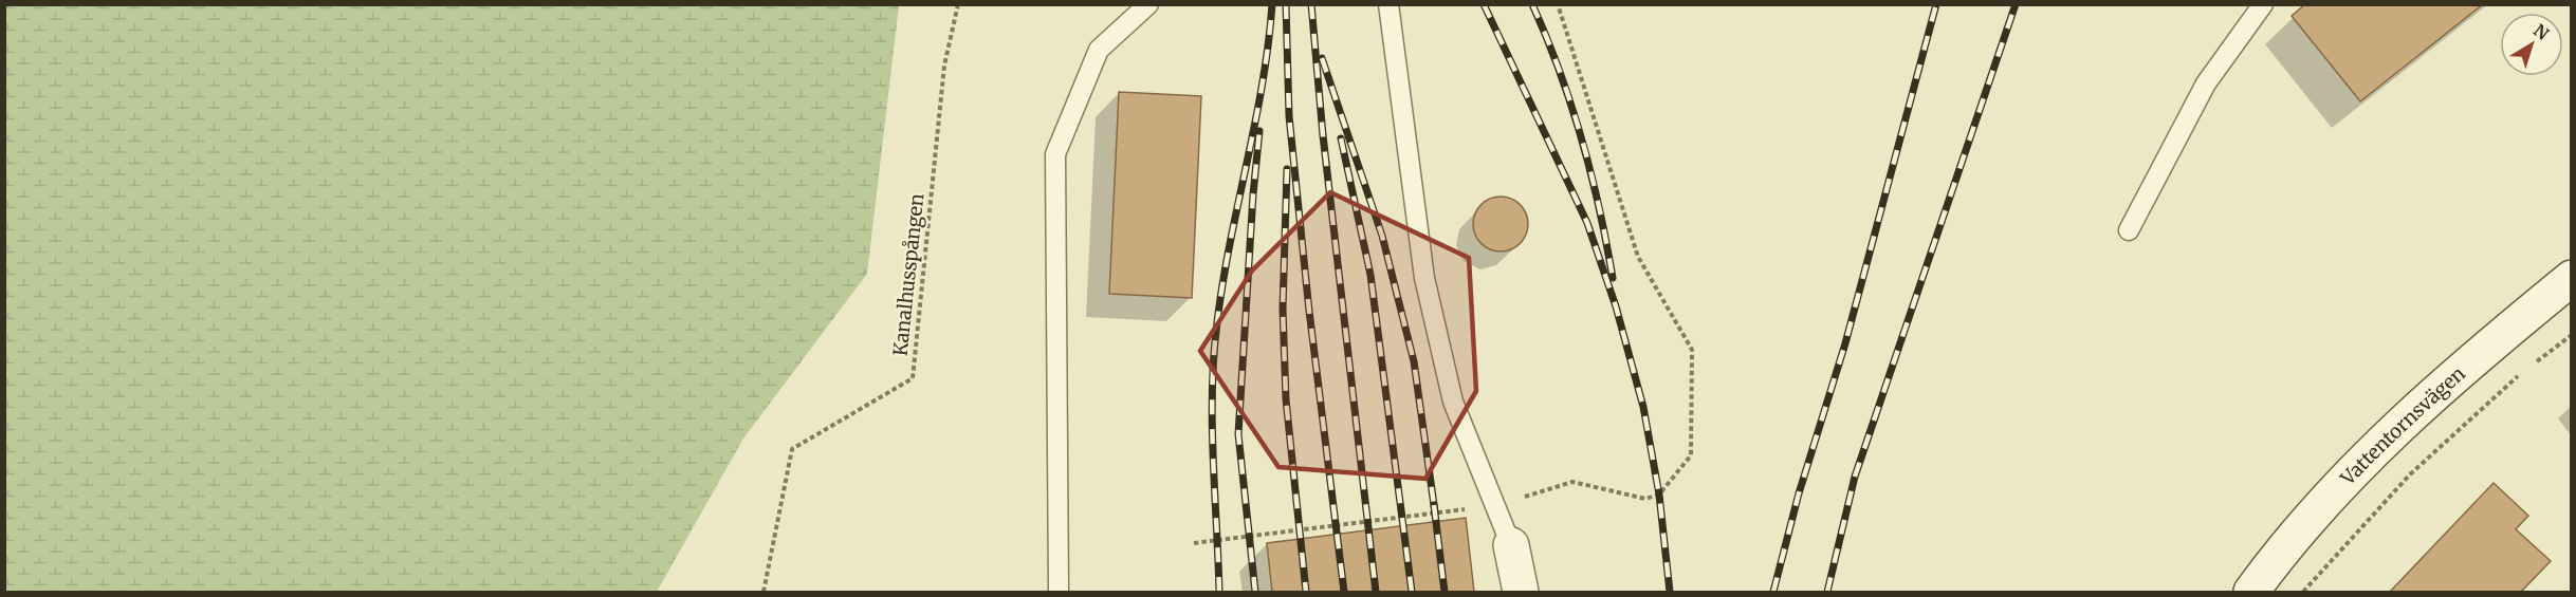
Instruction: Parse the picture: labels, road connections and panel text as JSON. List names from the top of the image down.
{
  "streets": {
    "street": ["Vattentornsvägen"],
    "path": ["Kanalhusspången"]
  },
  "north": "top right"
}
